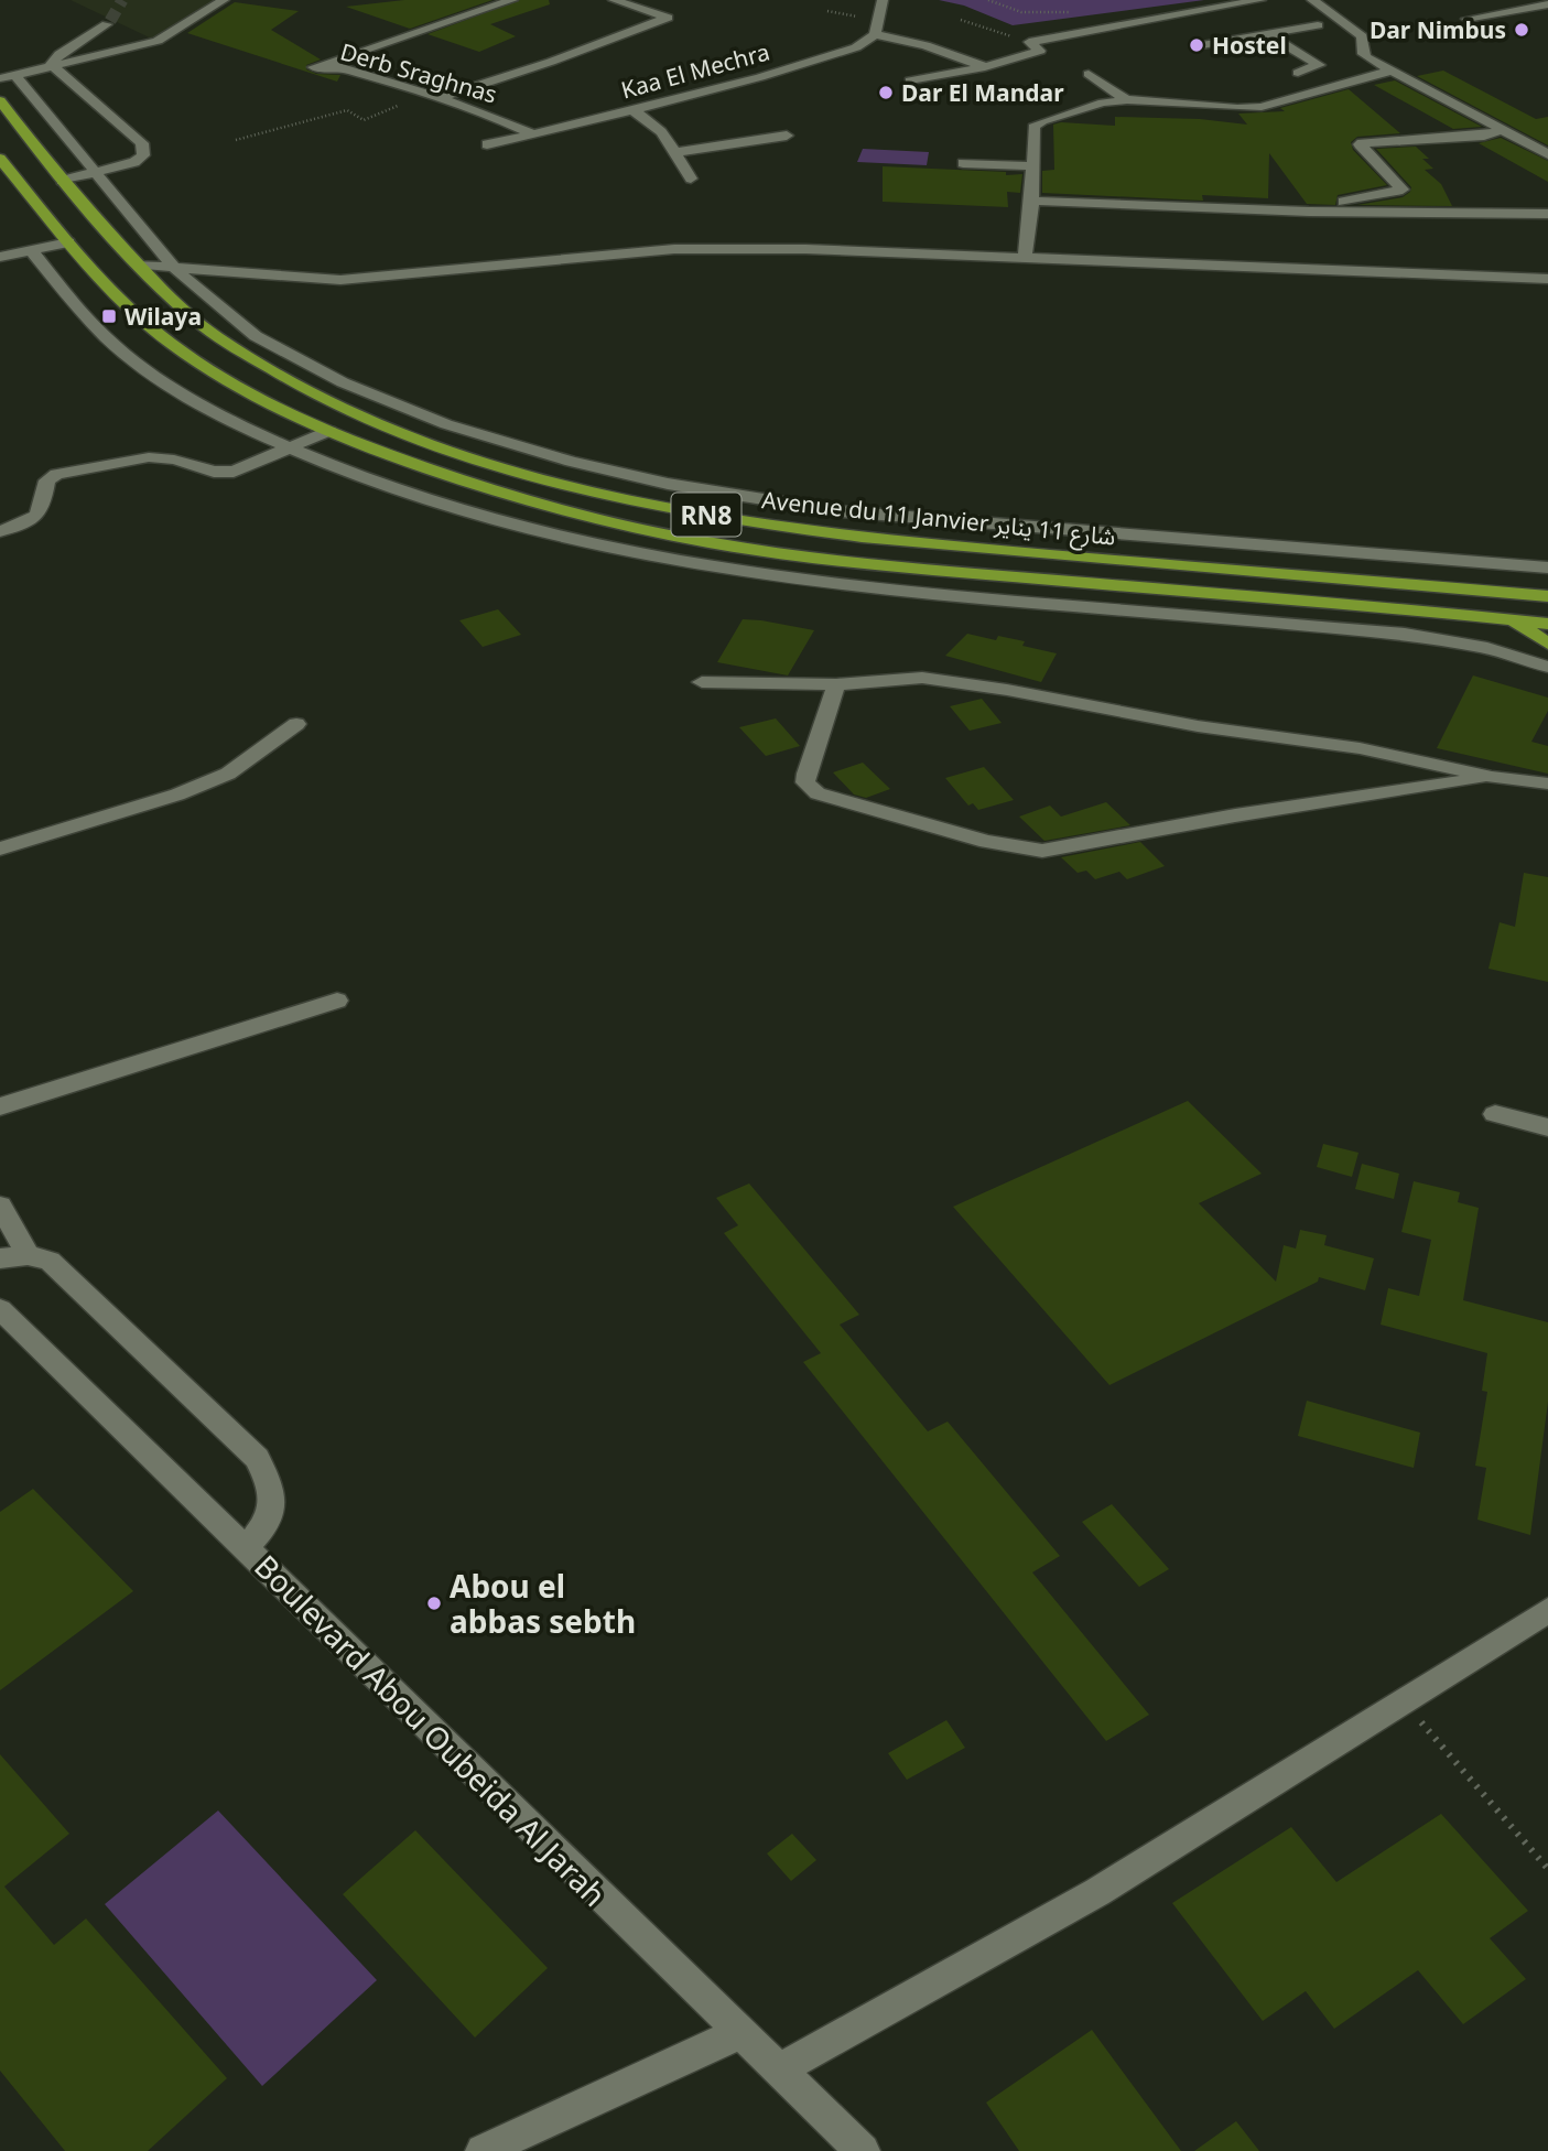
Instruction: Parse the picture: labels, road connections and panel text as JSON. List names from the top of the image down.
{
  "streets": {
    "main road": ["RN8", "Avenue du 11 Janvier شارع 11 يناير"],
    "street": ["Kaa El Mechra", "Derb Sraghnas", "Boulevard Abou Oubeida Al Jarah"]
  },
  "crossings": [
    ["Kaa El Mechra", "Derb Sraghnas"]
  ],
  "places": {
    "other": [
      "Dar Nimbus",
      "Hostel",
      "Dar El Mandar",
      "Abou el abbas sebth"
    ],
    "transit": ["Wilaya"]
  }
}
